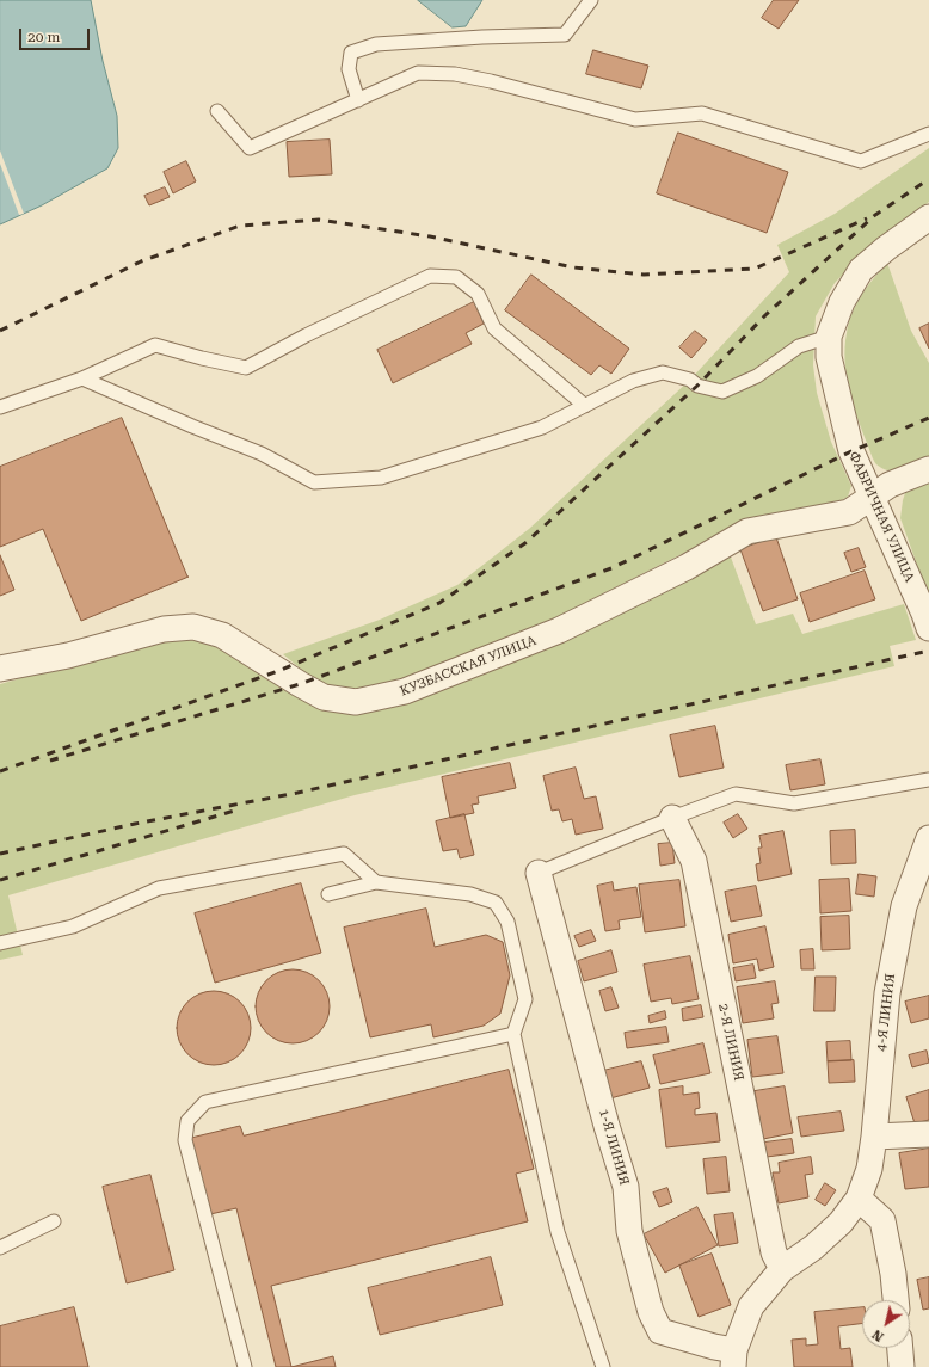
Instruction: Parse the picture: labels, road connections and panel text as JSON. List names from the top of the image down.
{
  "streets": {
    "street": [
      "ФАБРИЧНАЯ УЛИЦА",
      "КУЗБАССКАЯ УЛИЦА",
      "4-Я ЛИНИЯ",
      "2-Я ЛИНИЯ",
      "1-Я ЛИНИЯ"
    ]
  },
  "crossings": [
    ["ФАБРИЧНАЯ УЛИЦА", "КУЗБАССКАЯ УЛИЦА"],
    ["4-Я ЛИНИЯ", "2-Я ЛИНИЯ"],
    ["4-Я ЛИНИЯ", "1-Я ЛИНИЯ"]
  ],
  "scale_bar": "20 m",
  "north": "bottom left"
}
